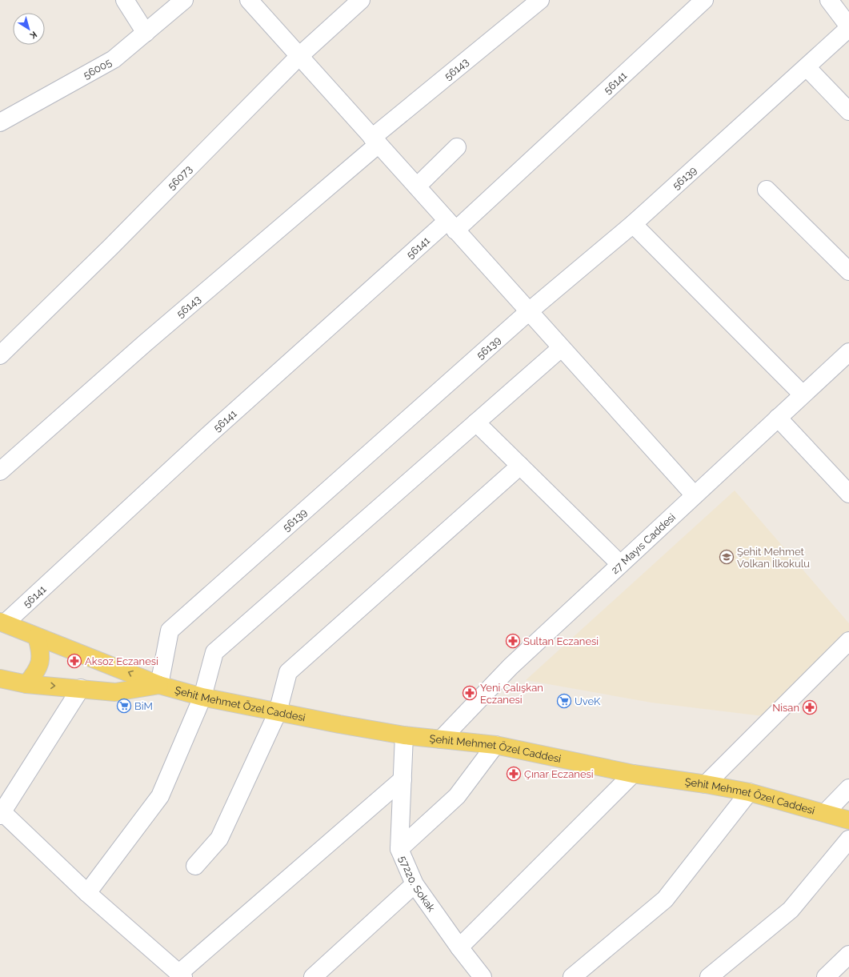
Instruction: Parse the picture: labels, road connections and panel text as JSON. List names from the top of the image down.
{
  "streets": {
    "main road": ["Şehit Mehmet Özel Caddesi"],
    "street": [
      "56005",
      "56143",
      "56141",
      "56073",
      "56139",
      "27 Mayıs Caddesi",
      "57220. Sokak"
    ]
  },
  "crossings": [
    ["56141", "Şehit Mehmet Özel Caddesi"],
    ["56139", "Şehit Mehmet Özel Caddesi"],
    ["27 Mayıs Caddesi", "Şehit Mehmet Özel Caddesi"],
    ["Şehit Mehmet Özel Caddesi", "57220. Sokak"]
  ],
  "places": {
    "school or university": ["Şehit Mehmet Volkan İlkokulu"],
    "pharmacy": [
      "Sultan Eczanesi",
      "Aksoz Eczanesi",
      "Yeni Çalışkan Eczanesi",
      "Nisan",
      "Çınar Eczanesi"
    ],
    "supermarket": ["UveK", "BiM"]
  },
  "north": "bottom right"
}
